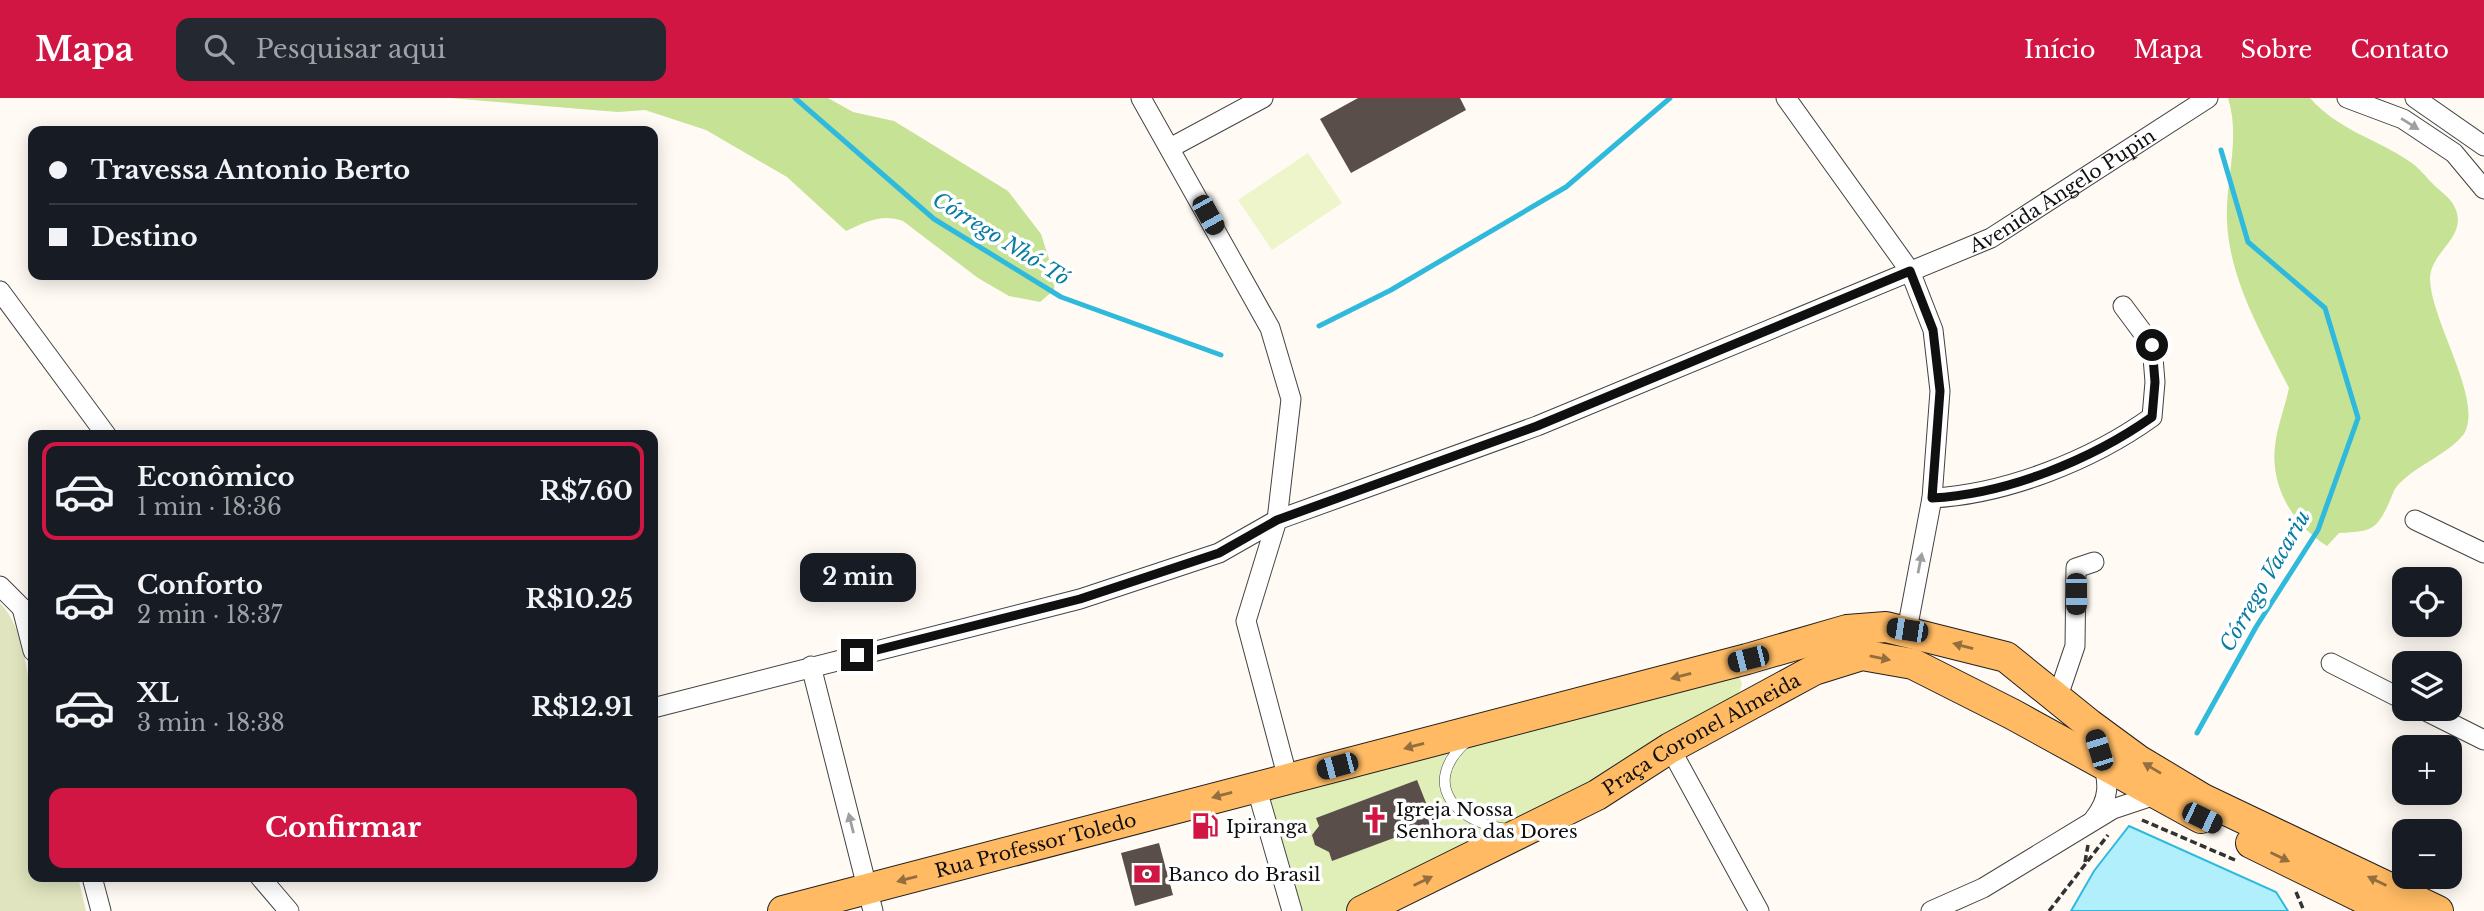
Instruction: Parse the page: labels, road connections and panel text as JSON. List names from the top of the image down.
{
  "streets": {
    "main road": ["Praça Coronel Almeida", "Rua Professor Toledo"],
    "street": ["Avenida Ângelo Pupin"]
  },
  "one_way": ["Rua Professor Toledo"],
  "water": ["Córrego Nhó-Tó", "Córrego Vacariu"],
  "places": {
    "church": ["Igreja Nossa Senhora das Dores"],
    "fuel station": ["Ipiranga"],
    "bank": ["Banco do Brasil"]
  },
  "page": {
    "header": "Mapa",
    "search": "Pesquisar aqui",
    "nav": [
      "Início",
      "Mapa",
      "Sobre",
      "Contato"
    ],
    "banner": ["Travessa Antonio Berto", "Destino"],
    "list": [
      {
        "name": "Econômico",
        "note": "1 min · 18:36",
        "value": "R$7.60"
      },
      {
        "name": "Conforto",
        "note": "2 min · 18:37",
        "value": "R$10.25"
      },
      {
        "name": "XL",
        "note": "3 min · 18:38",
        "value": "R$12.91"
      }
    ],
    "bubble": "2 min",
    "map_buttons": ["+", "−"],
    "buttons": "Confirmar"
  }
}
